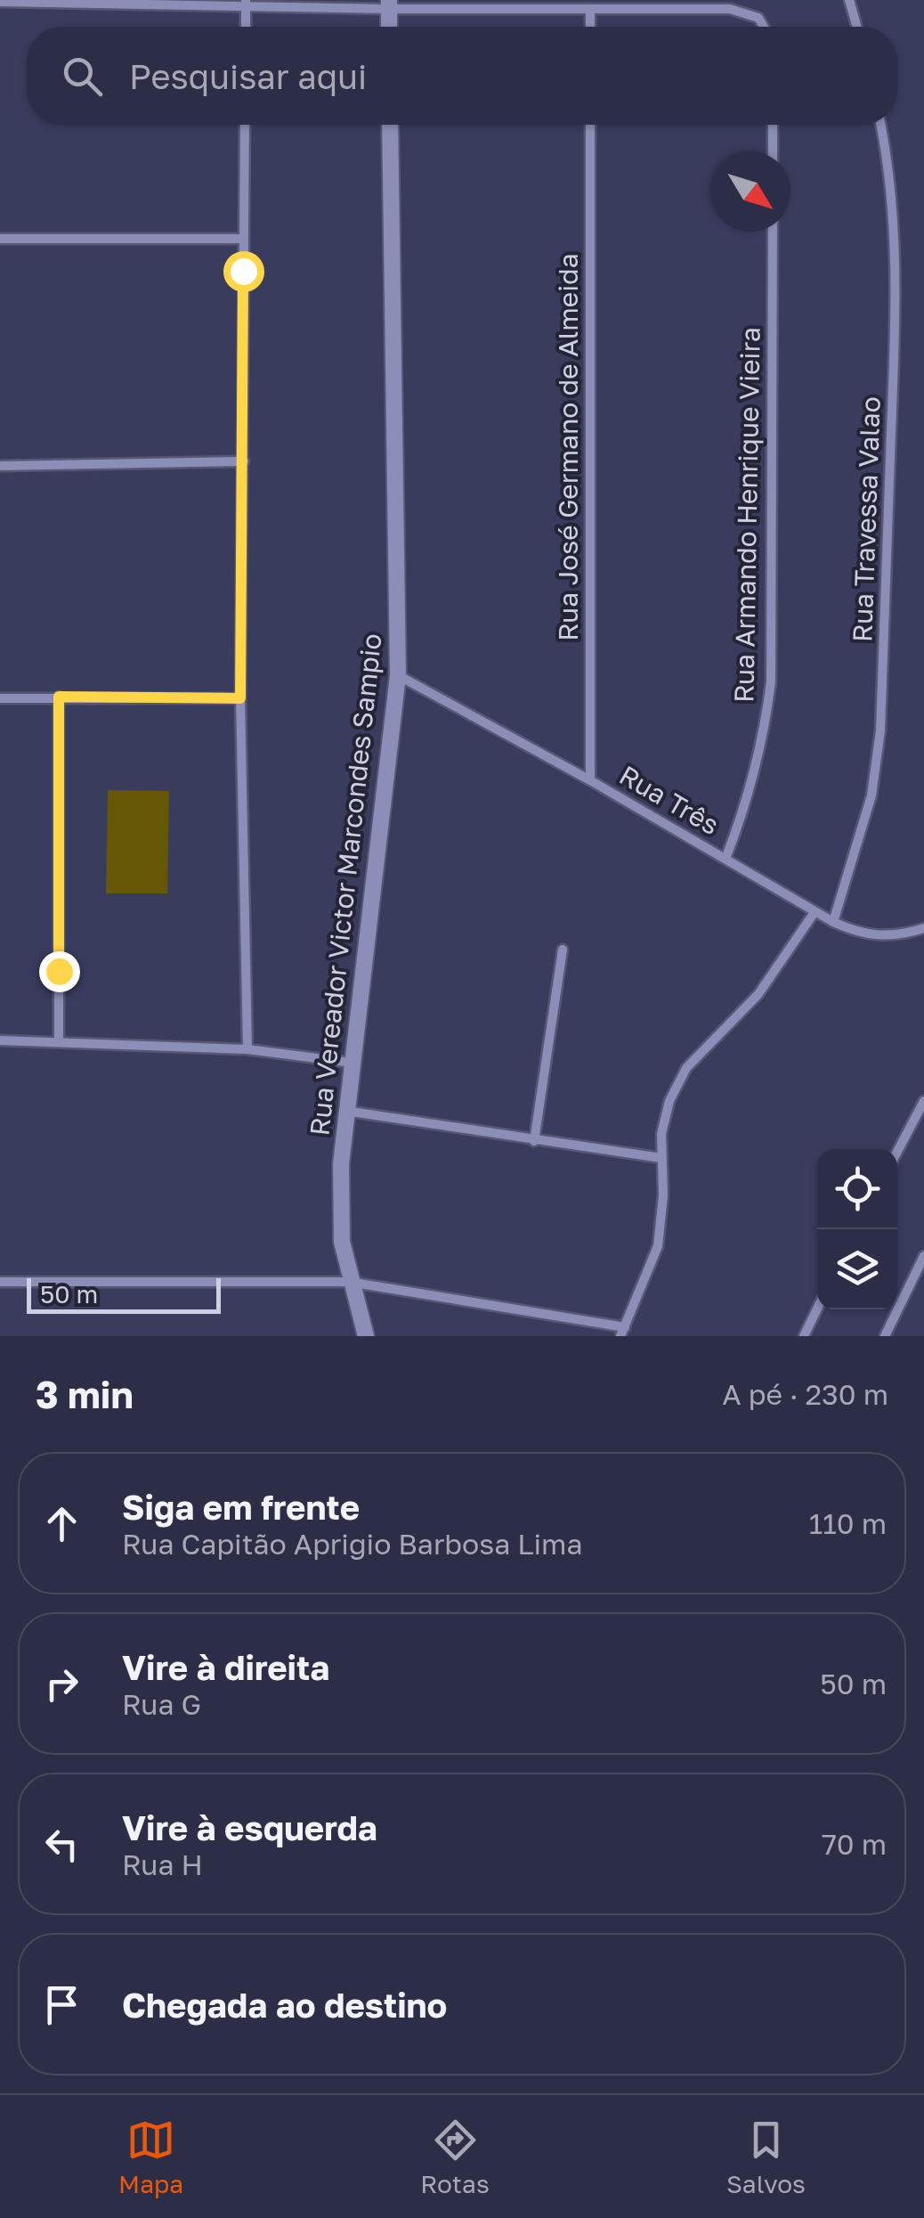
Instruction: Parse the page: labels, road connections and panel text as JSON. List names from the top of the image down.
{
  "streets": {
    "street": [
      "Rua José Germano de Almeida",
      "Rua Armando Henrique Vieira",
      "Rua Travessa Valao",
      "Rua Três",
      "Rua Vereador Victor Marcondes Sampio"
    ]
  },
  "crossings": [
    ["Rua José Germano de Almeida", "Rua Três"],
    ["Rua Armando Henrique Vieira", "Rua Três"],
    ["Rua Travessa Valao", "Rua Três"],
    ["Rua Três", "Rua Vereador Victor Marcondes Sampio"]
  ],
  "scale_bar": "50 m",
  "north": "bottom right",
  "page": {
    "search": "Pesquisar aqui",
    "scale": "50 m",
    "heading": ["3 min", "A pé · 230 m"],
    "list": [
      ["Siga em frente", "Rua Capitão Aprigio Barbosa Lima", "110 m"],
      ["Vire à direita", "Rua G", "50 m"],
      ["Vire à esquerda", "Rua H", "70 m"],
      "Chegada ao destino"
    ],
    "nav": ["Mapa", "Rotas", "Salvos"]
  }
}
